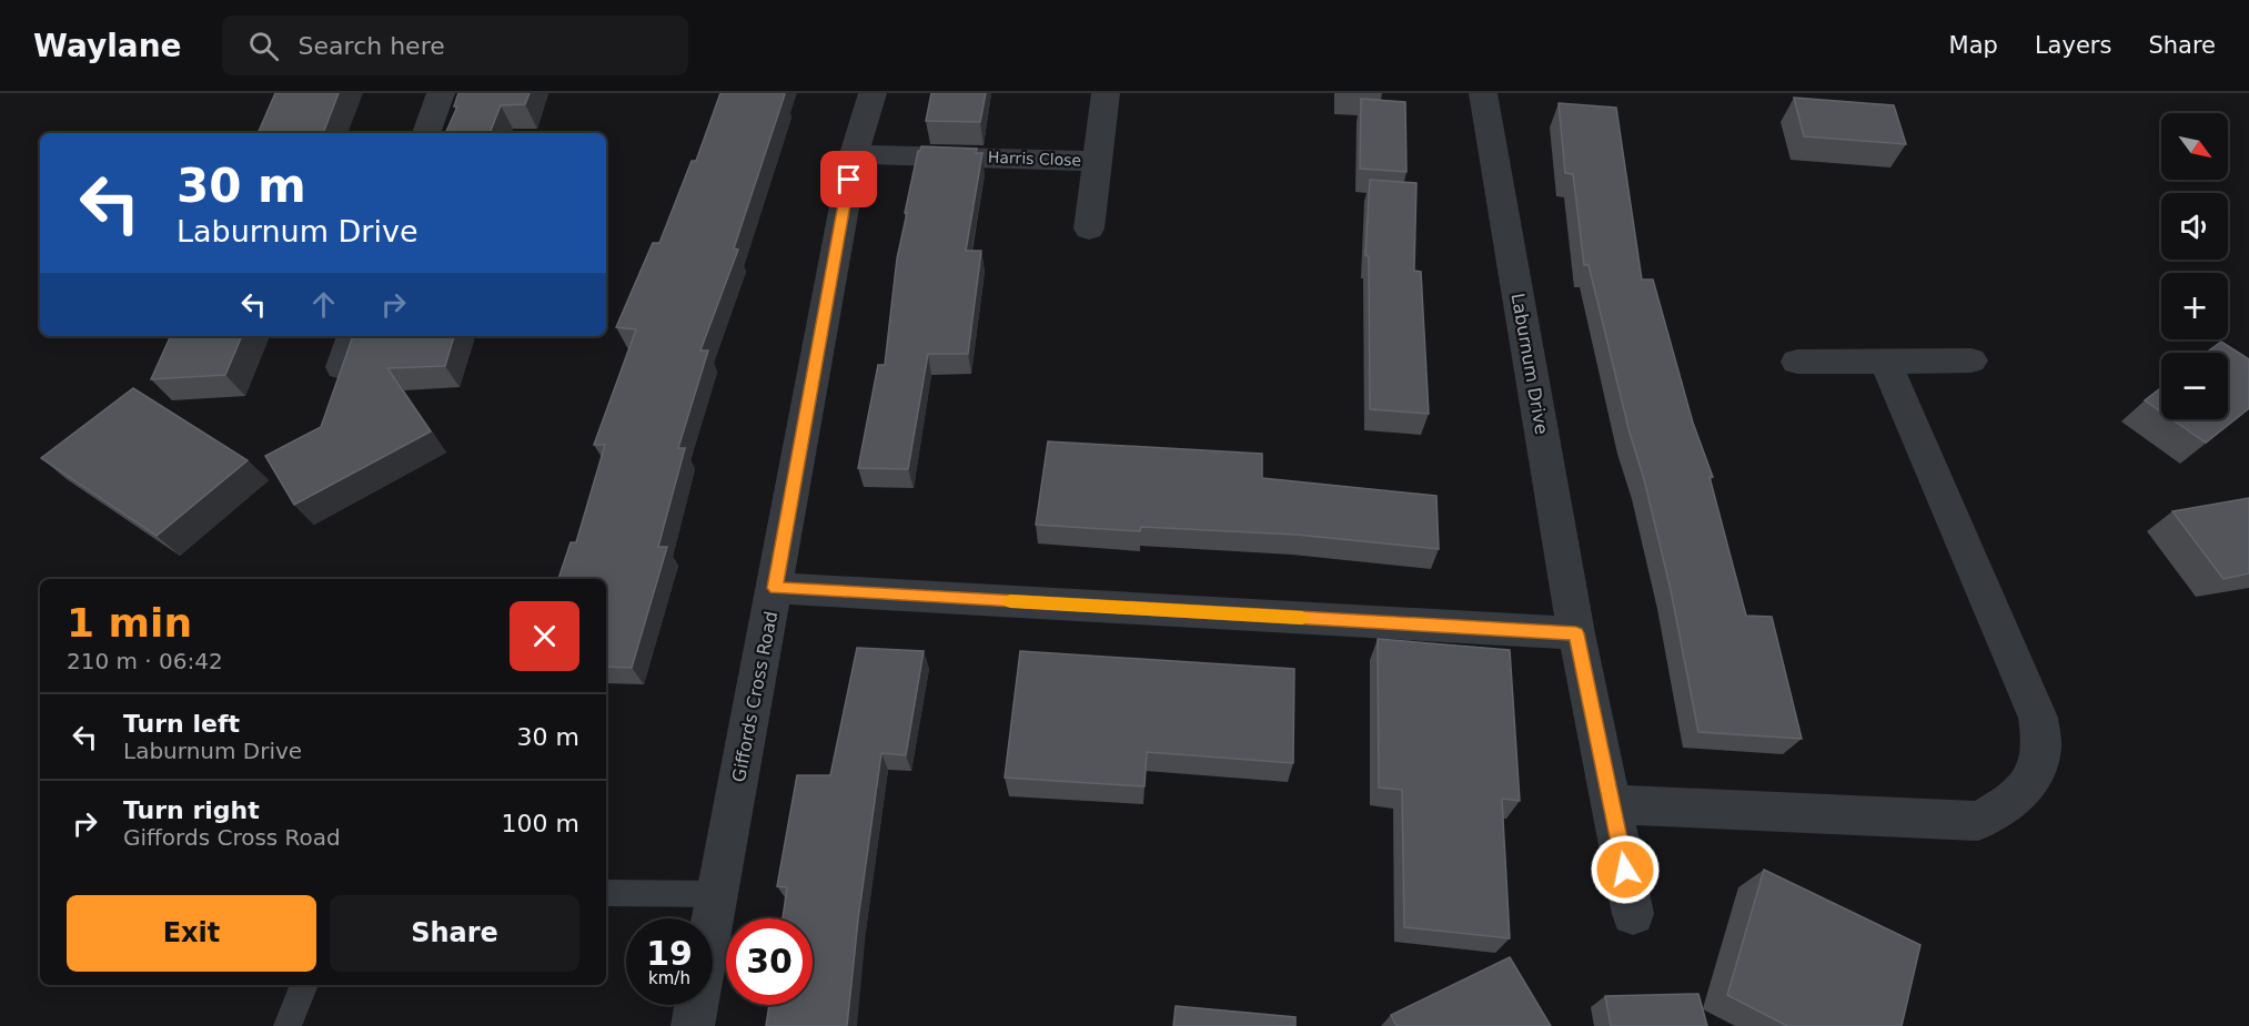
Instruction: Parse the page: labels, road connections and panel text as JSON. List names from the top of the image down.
{
  "streets": {
    "street": ["Harris Close", "Laburnum Drive", "Giffords Cross Road"]
  },
  "crossings": [
    ["Harris Close", "Giffords Cross Road"]
  ],
  "north": "bottom right",
  "page": {
    "header": "Waylane",
    "search": "Search here",
    "nav": ["Map", "Layers", "Share"],
    "map_buttons": ["+", "−"],
    "turn": ["30 m", "Laburnum Drive"],
    "heading": ["1 min", "210 m · 06:42"],
    "list": [
      {
        "name": "Turn left",
        "note": "Laburnum Drive",
        "value": "30 m"
      },
      {
        "name": "Turn right",
        "note": "Giffords Cross Road",
        "value": "100 m"
      }
    ],
    "buttons": ["Exit", "Share"],
    "speed": "19 km/h",
    "limit": "30"
  }
}
